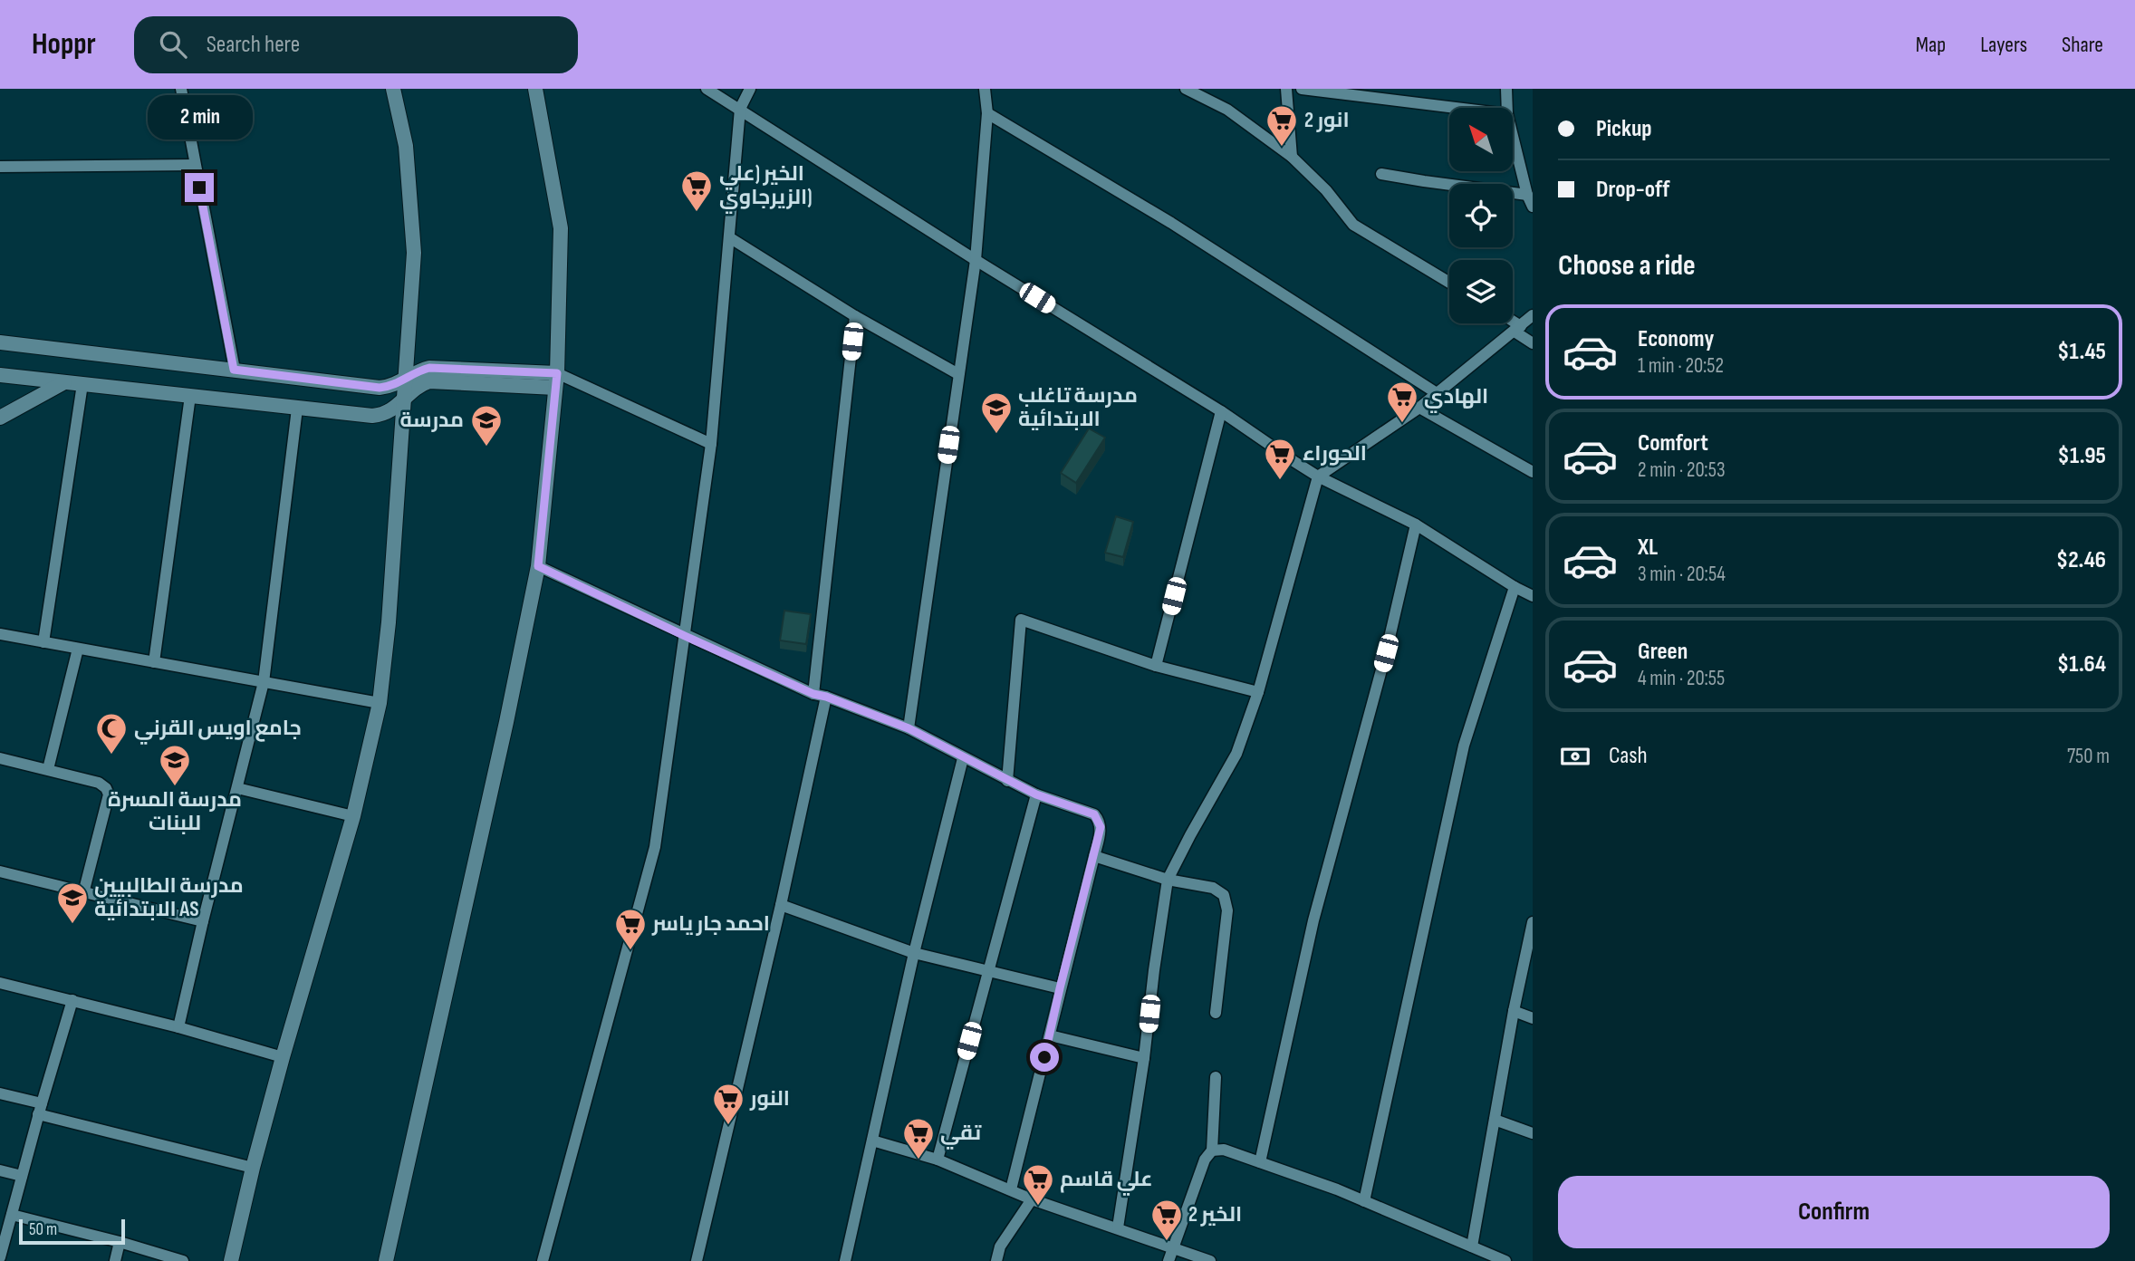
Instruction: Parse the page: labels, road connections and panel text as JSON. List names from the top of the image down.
{
  "places": {
    "supermarket": [
      "انور 2",
      "الخير (علي الزيرجاوي)",
      "الهادي",
      "الحوراء",
      "احمد جار ياسر",
      "النور",
      "تقي",
      "علي قاسم",
      "الخير 2"
    ],
    "school or university": [
      "مدرسة تاغلب الابتدائية",
      "مدرسة",
      "مدرسة المسرة للبنات",
      "مدرسة الطالبيين الابتدائية AS"
    ],
    "mosque": ["جامع اويس القرني"]
  },
  "scale_bar": "50 m",
  "north": "top left",
  "page": {
    "header": "Hoppr",
    "search": "Search here",
    "nav": ["Map", "Layers", "Share"],
    "banner": ["Pickup", "Drop-off"],
    "bubble": "2 min",
    "heading": "Choose a ride",
    "list": [
      {
        "name": "Economy",
        "note": "1 min · 20:52",
        "value": "$1.45"
      },
      {
        "name": "Comfort",
        "note": "2 min · 20:53",
        "value": "$1.95"
      },
      {
        "name": "XL",
        "note": "3 min · 20:54",
        "value": "$2.46"
      },
      {
        "name": "Green",
        "note": "4 min · 20:55",
        "value": "$1.64"
      }
    ],
    "pay": ["Cash", "750 m"],
    "buttons": "Confirm",
    "scale": "50 m"
  }
}
